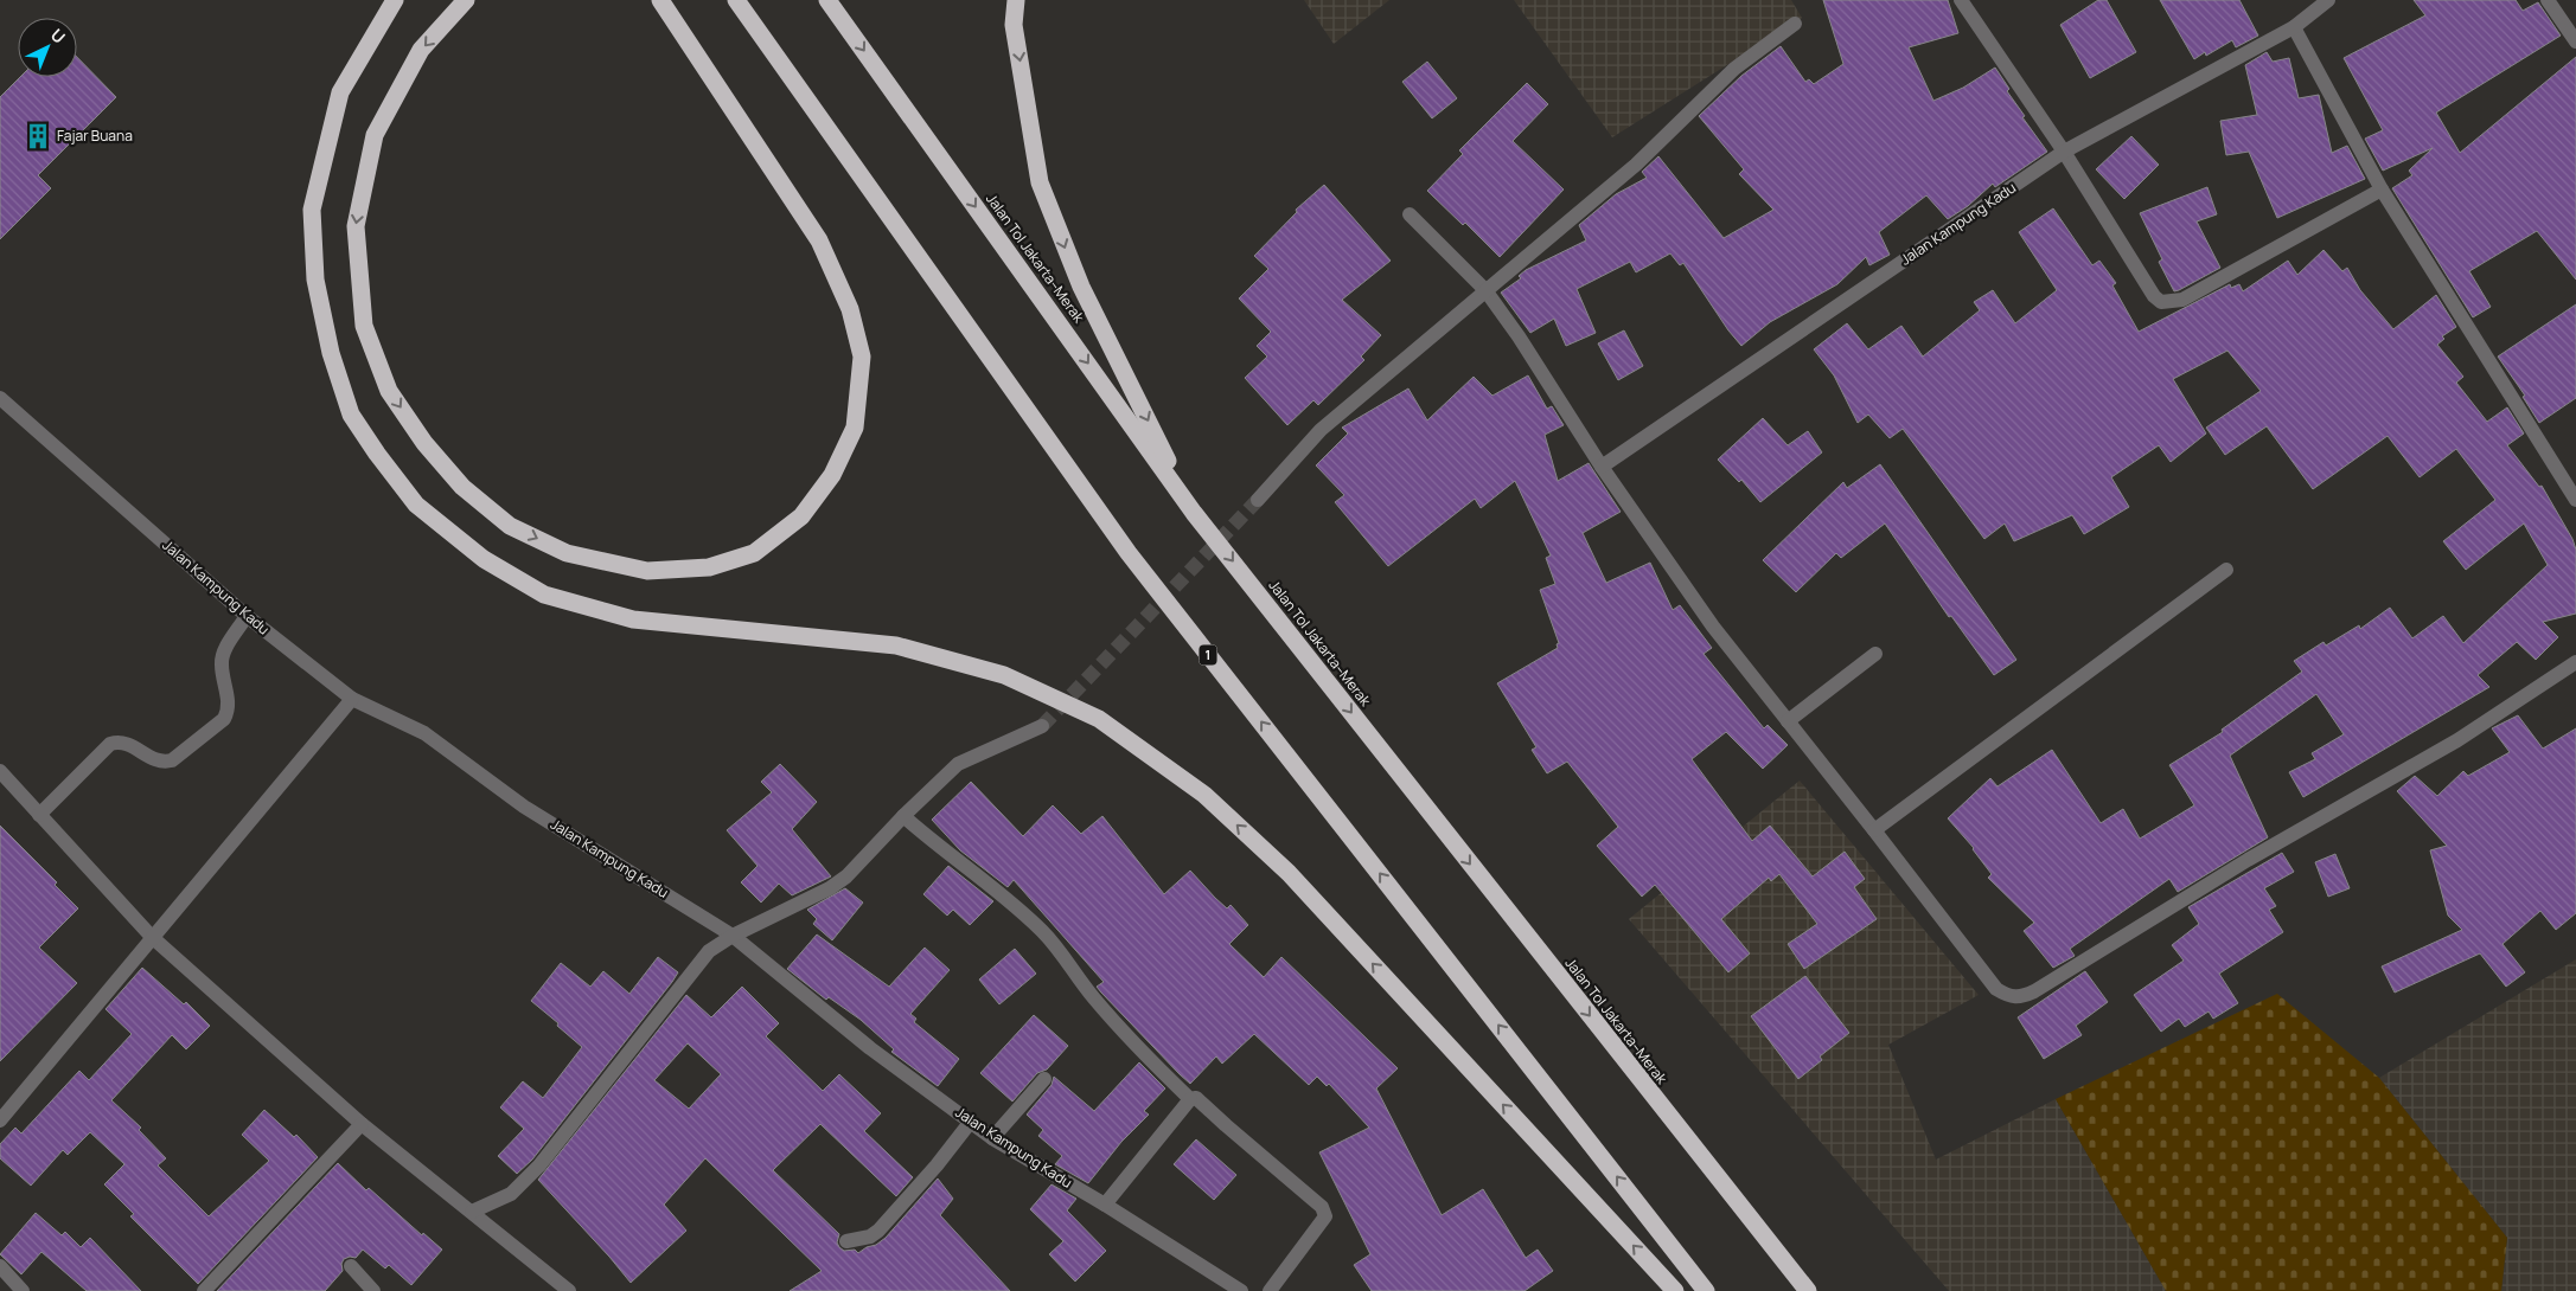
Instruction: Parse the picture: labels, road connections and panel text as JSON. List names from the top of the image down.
{
  "streets": {
    "highway": ["Jalan Tol Jakarta–Merak", "1"],
    "street": ["Jalan Kampung Kadu"]
  },
  "places": {
    "building": ["Fajar Buana"]
  },
  "north": "top right"
}
